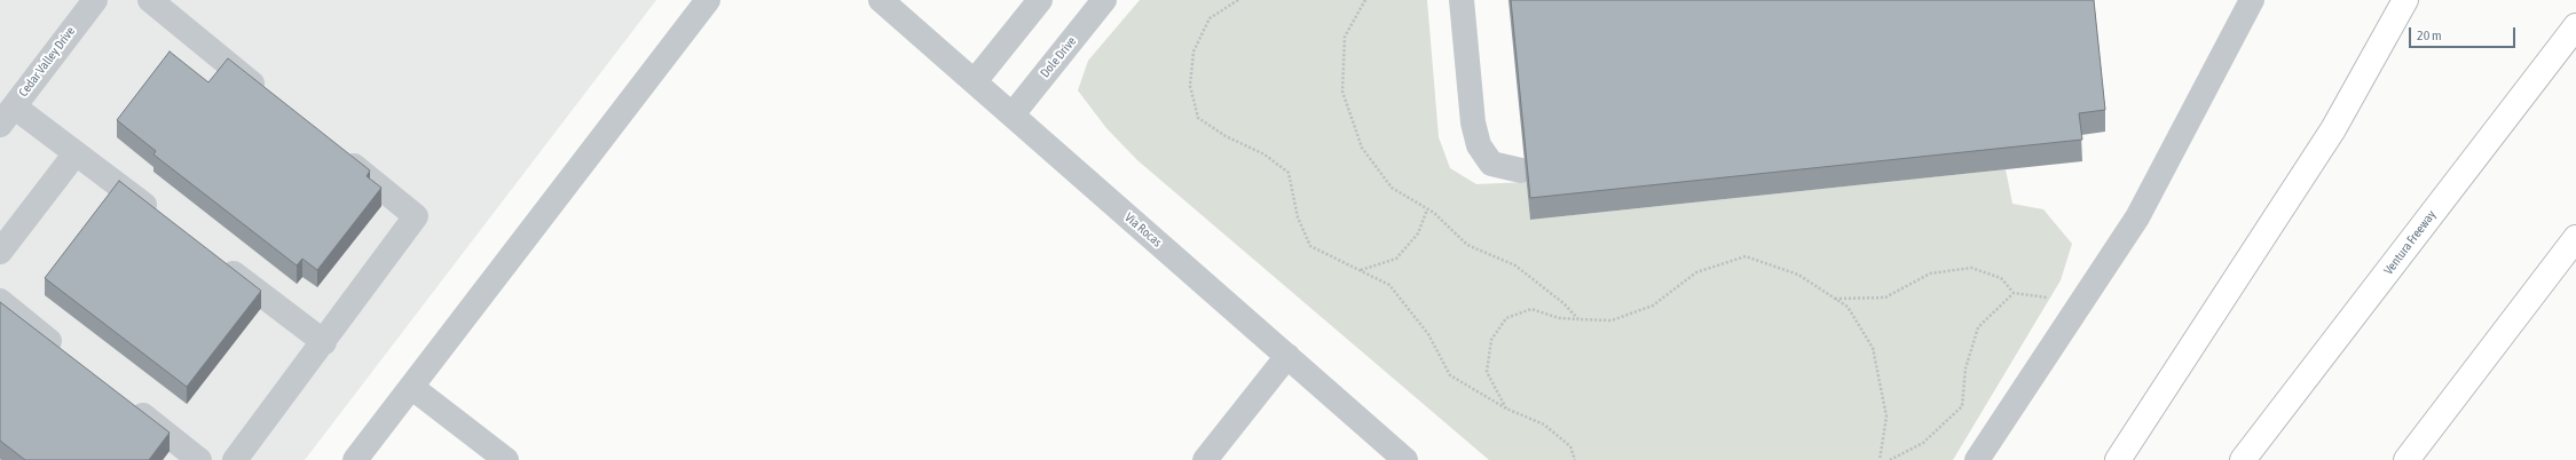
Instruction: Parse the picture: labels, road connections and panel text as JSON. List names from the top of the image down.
{
  "streets": {
    "highway": ["Ventura Freeway"],
    "street": ["Dole Drive", "Cedar Valley Drive", "Via Rocas"]
  },
  "crossings": [
    ["Dole Drive", "Via Rocas"]
  ],
  "scale_bar": "20 m"
}
